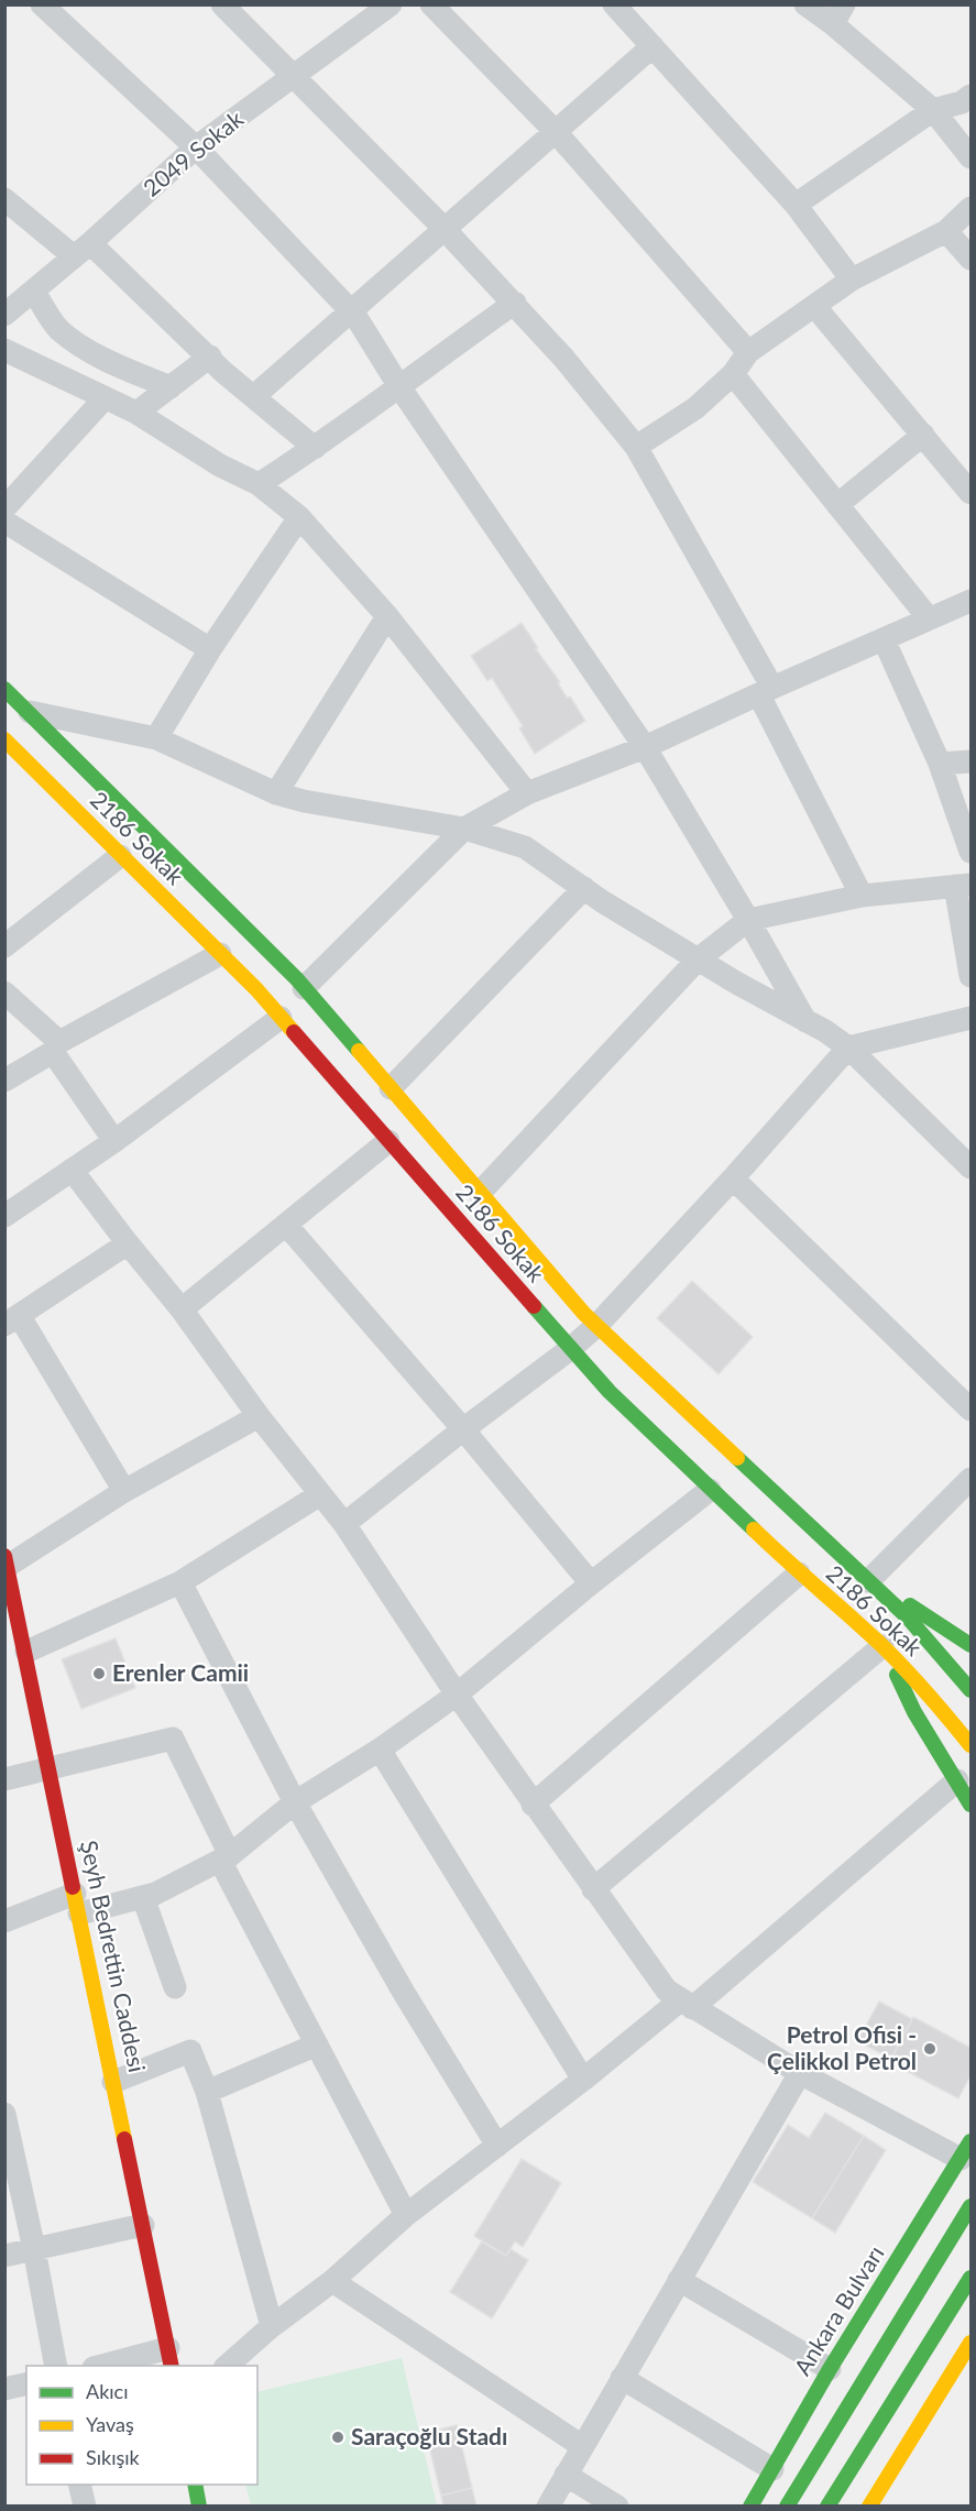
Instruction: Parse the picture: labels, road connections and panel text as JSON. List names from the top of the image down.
{
  "streets": {
    "main road": ["2186 Sokak", "Şeyh Bedrettin Caddesi", "Ankara Bulvarı"],
    "street": ["2049 Sokak"]
  },
  "places": ["Erenler Camii", "Petrol Ofisi - Çelikkol Petrol", "Saraçoğlu Stadı"],
  "legend": ["Akıcı", "Yavaş", "Sıkışık"]
}
